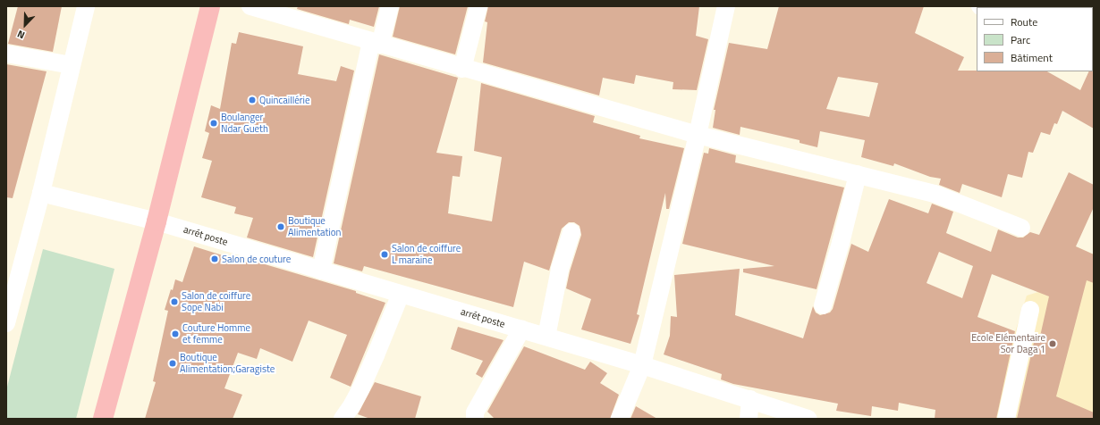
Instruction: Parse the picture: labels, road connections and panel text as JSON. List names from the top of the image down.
{
  "streets": {
    "street": ["arrét poste"]
  },
  "places": [
    "Quincaillérie",
    "Boulanger Ndar Gueth",
    "Boutique Alimentation",
    "Salon de coiffure L maraine",
    "Salon de couture",
    "Salon de coiffure Sope Nabi",
    "Couture Homme et femme",
    "Ecole Elémentaire Sor Daga 1",
    "Boutique Alimentation;Garagiste"
  ],
  "legend": ["Route", "Parc", "Bâtiment"],
  "north": "bottom left"
}
